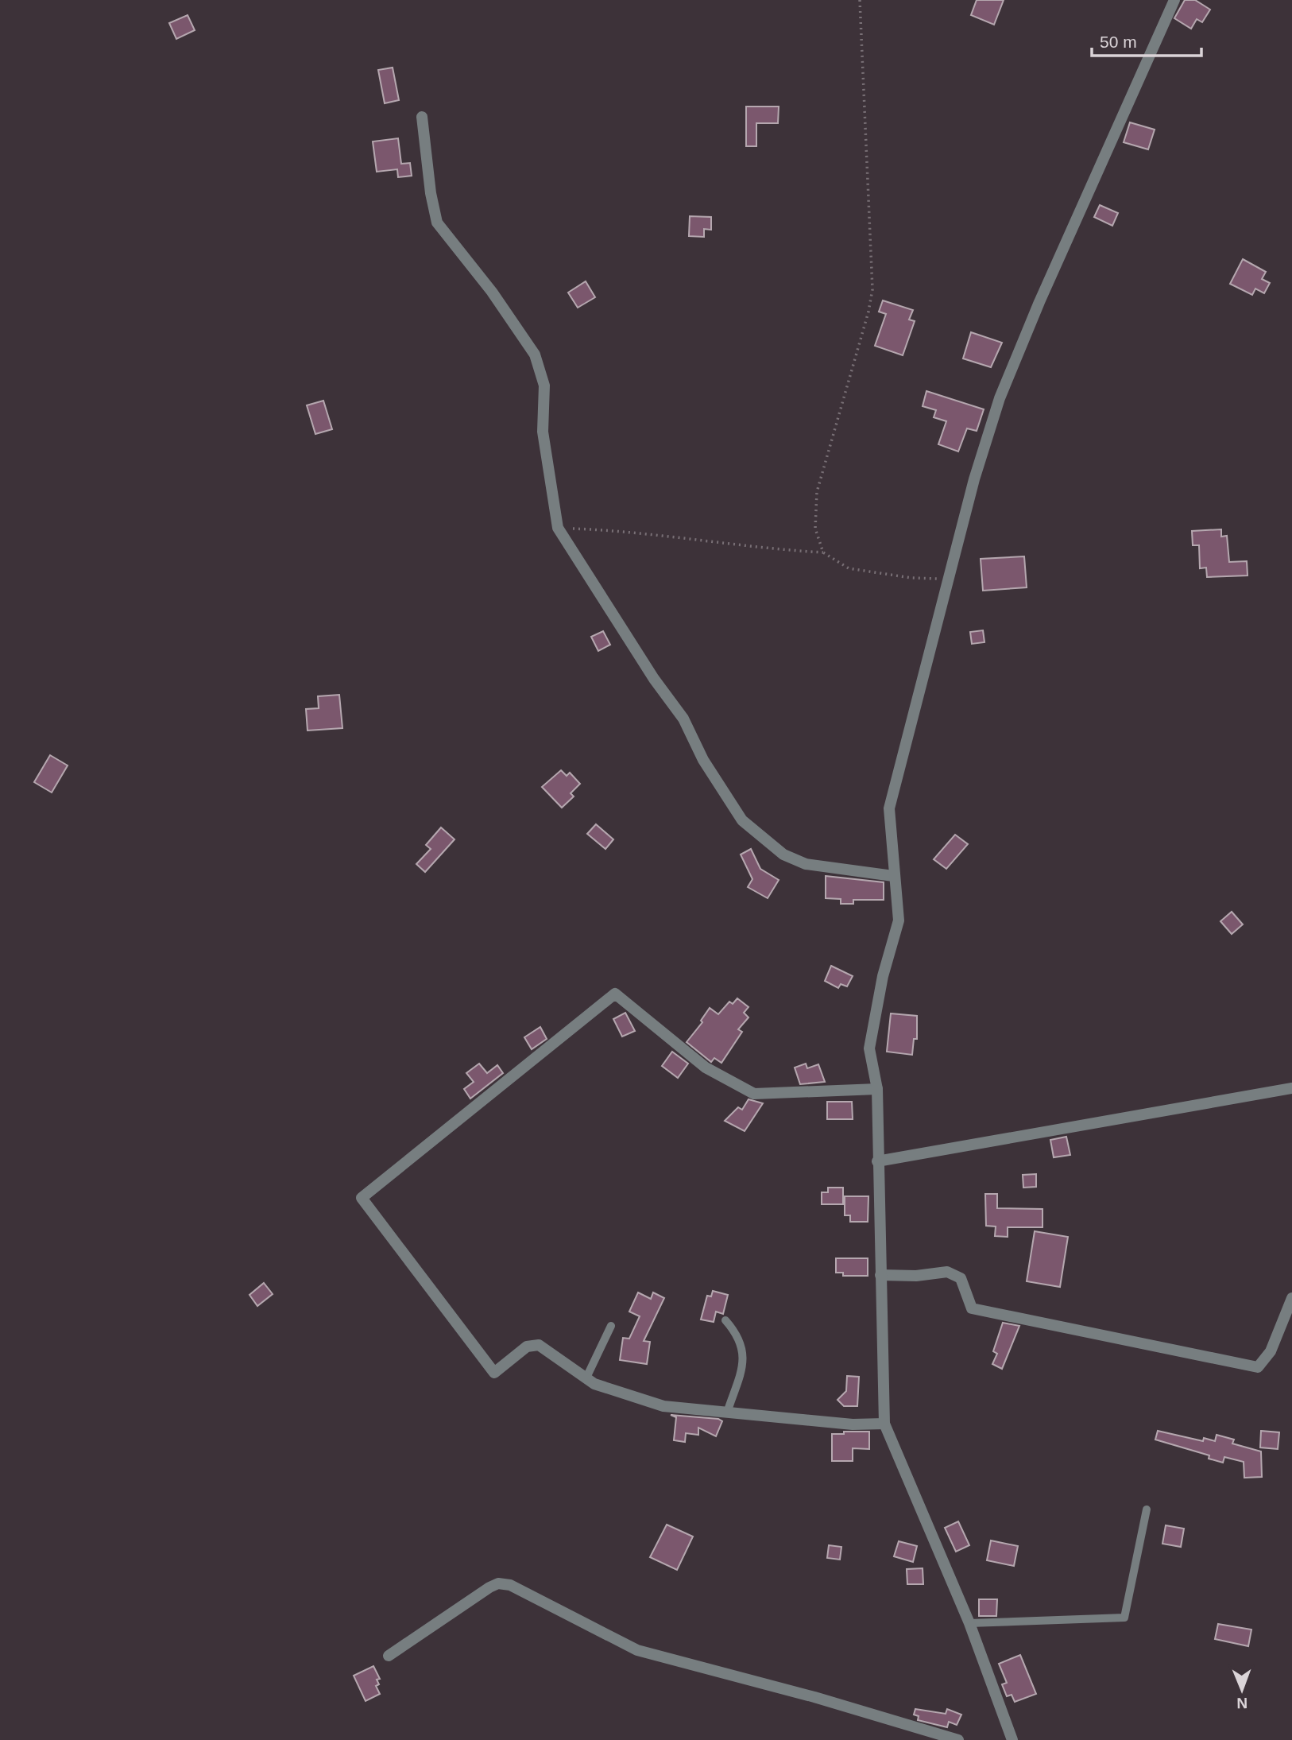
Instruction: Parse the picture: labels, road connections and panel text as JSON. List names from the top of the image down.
{
  "scale_bar": "50 m",
  "north": "bottom"
}
